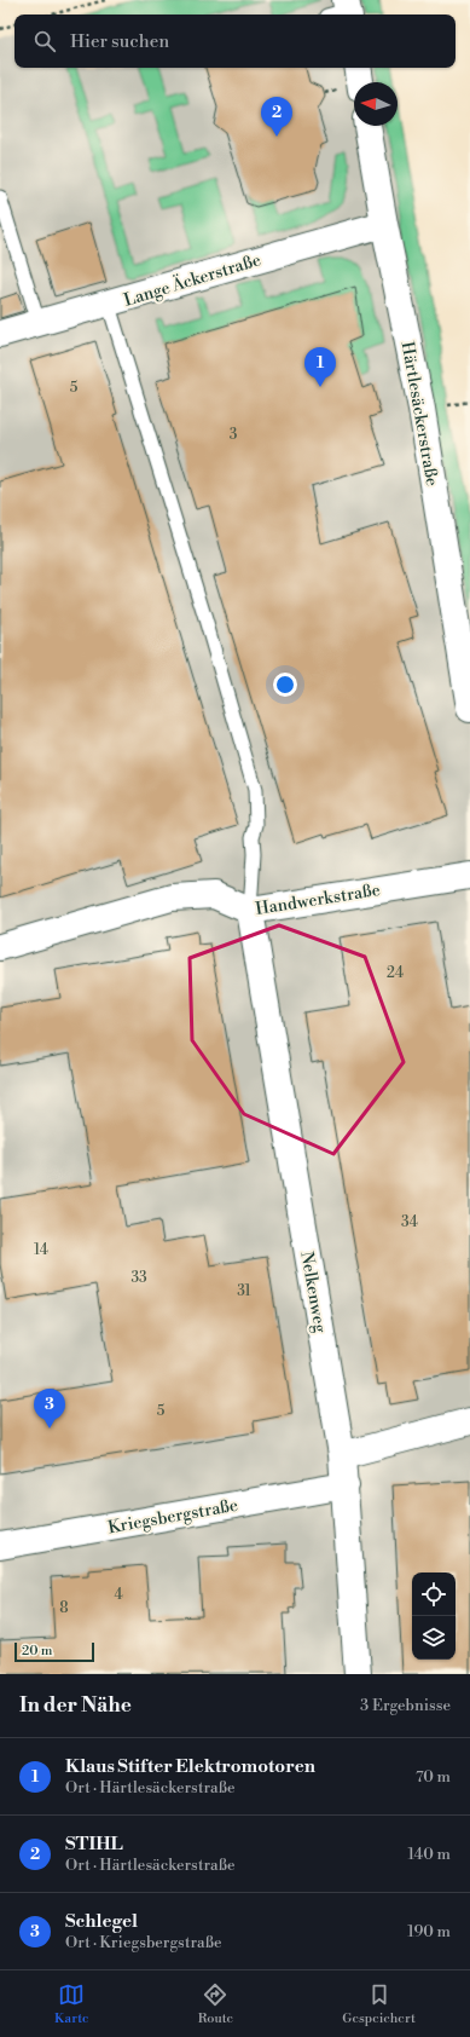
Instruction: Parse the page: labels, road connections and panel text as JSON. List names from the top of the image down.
{
  "streets": {
    "street": [
      "Lange Äckerstraße",
      "Härtlesäckerstraße",
      "Handwerkstraße",
      "Nelkenweg",
      "Kriegsbergstraße"
    ]
  },
  "crossings": [
    ["Lange Äckerstraße", "Härtlesäckerstraße"],
    ["Handwerkstraße", "Nelkenweg"],
    ["Nelkenweg", "Kriegsbergstraße"]
  ],
  "house_numbers": [
    "5",
    "3",
    "24",
    "34",
    "14",
    "33",
    "31",
    "5",
    "4",
    "8"
  ],
  "scale_bar": "20 m",
  "north": "left",
  "page": {
    "search": "Hier suchen",
    "pins": ["2", "1", "3"],
    "scale": "20 m",
    "heading": ["In der Nähe", "3 Ergebnisse"],
    "list": [
      {
        "mark": "1",
        "name": "Klaus Stifter Elektromotoren",
        "note": "Ort · Härtlesäckerstraße",
        "value": "70 m"
      },
      {
        "mark": "2",
        "name": "STIHL",
        "note": "Ort · Härtlesäckerstraße",
        "value": "140 m"
      },
      {
        "mark": "3",
        "name": "Schlegel",
        "note": "Ort · Kriegsbergstraße",
        "value": "190 m"
      }
    ],
    "nav": ["Karte", "Route", "Gespeichert"]
  }
}
